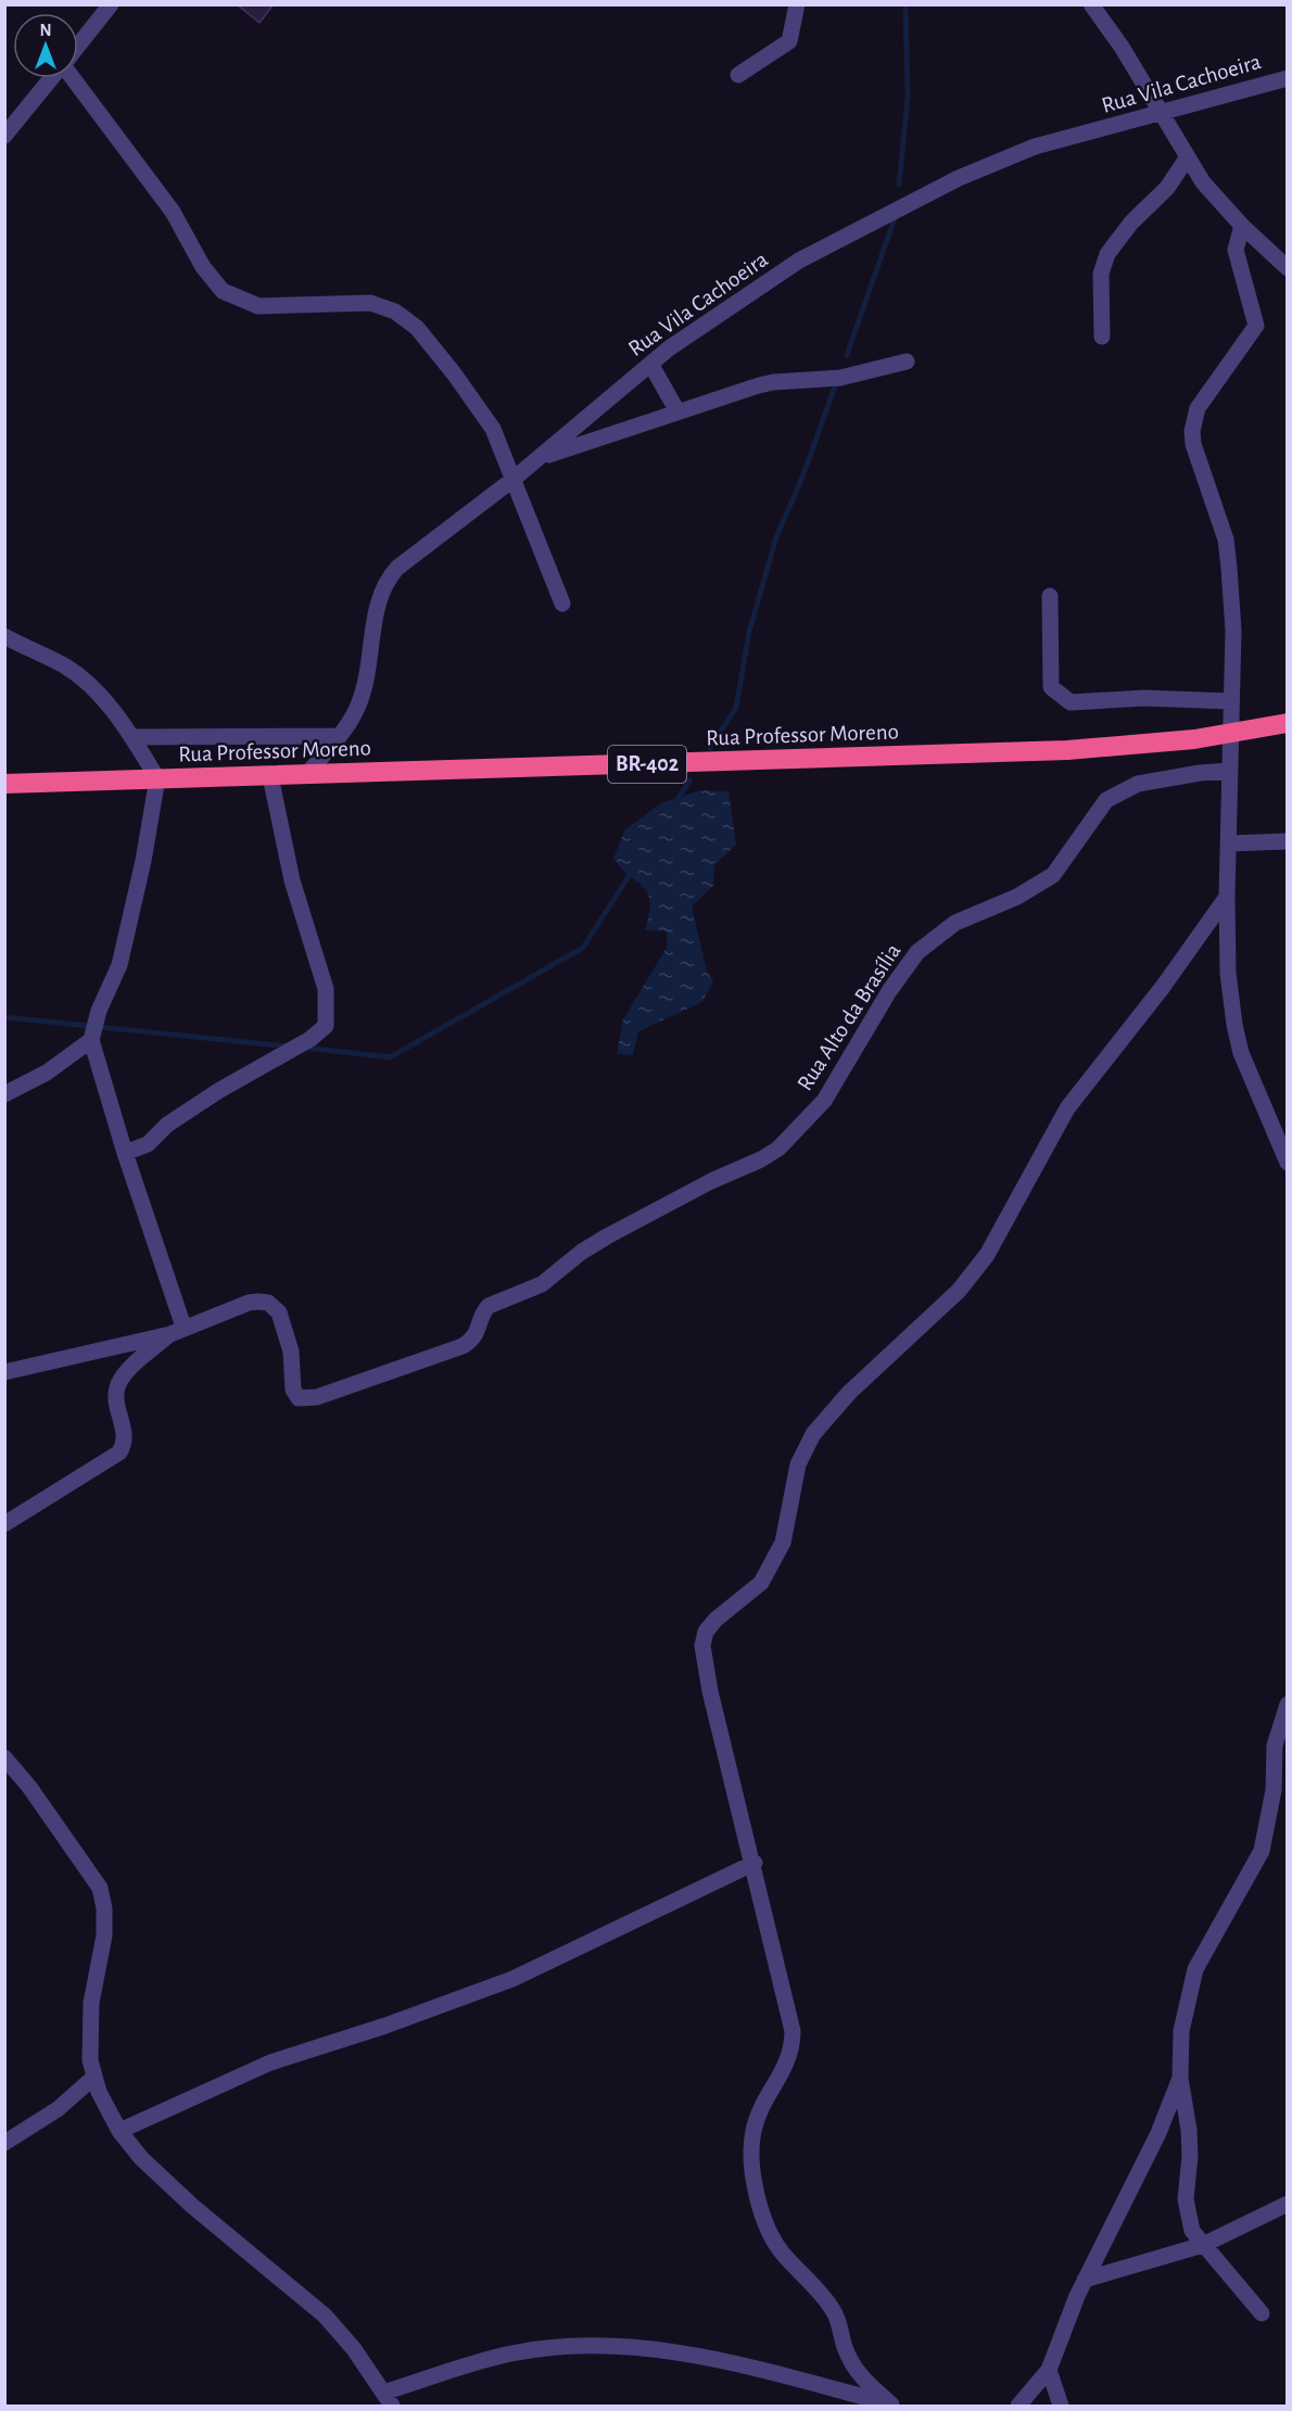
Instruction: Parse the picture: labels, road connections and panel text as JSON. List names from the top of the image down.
{
  "streets": {
    "highway": ["Rua Professor Moreno", "BR-402"],
    "street": ["Rua Vila Cachoeira", "Rua Alto da Brasília"]
  },
  "crossings": [
    ["Rua Vila Cachoeira", "Rua Professor Moreno"]
  ],
  "north": "top"
}
